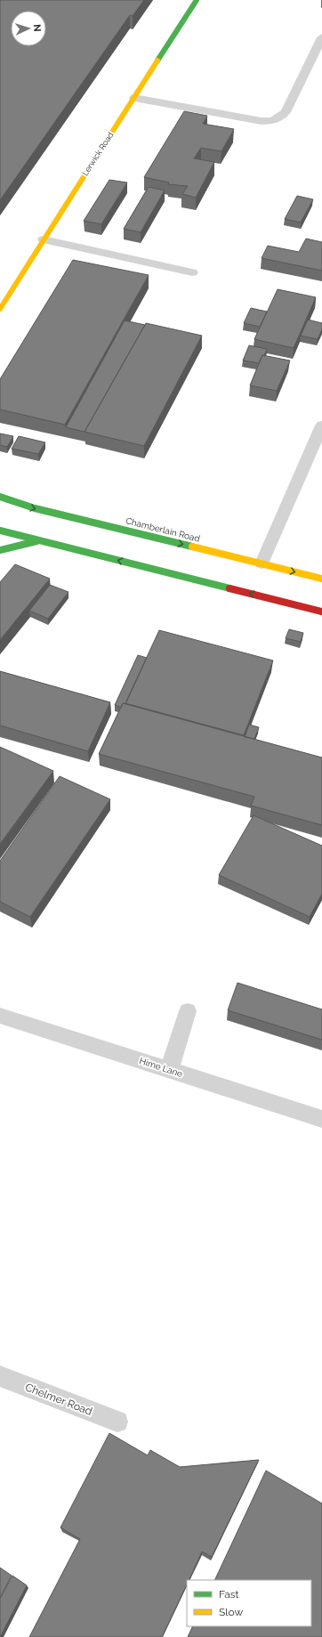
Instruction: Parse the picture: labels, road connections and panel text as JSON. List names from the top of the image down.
{
  "streets": {
    "street": ["Lerwick Road", "Chamberlain Road"],
    "lane": ["Hime Lane", "Chelmer Road"]
  },
  "legend": ["Fast", "Slow"],
  "north": "right"
}
